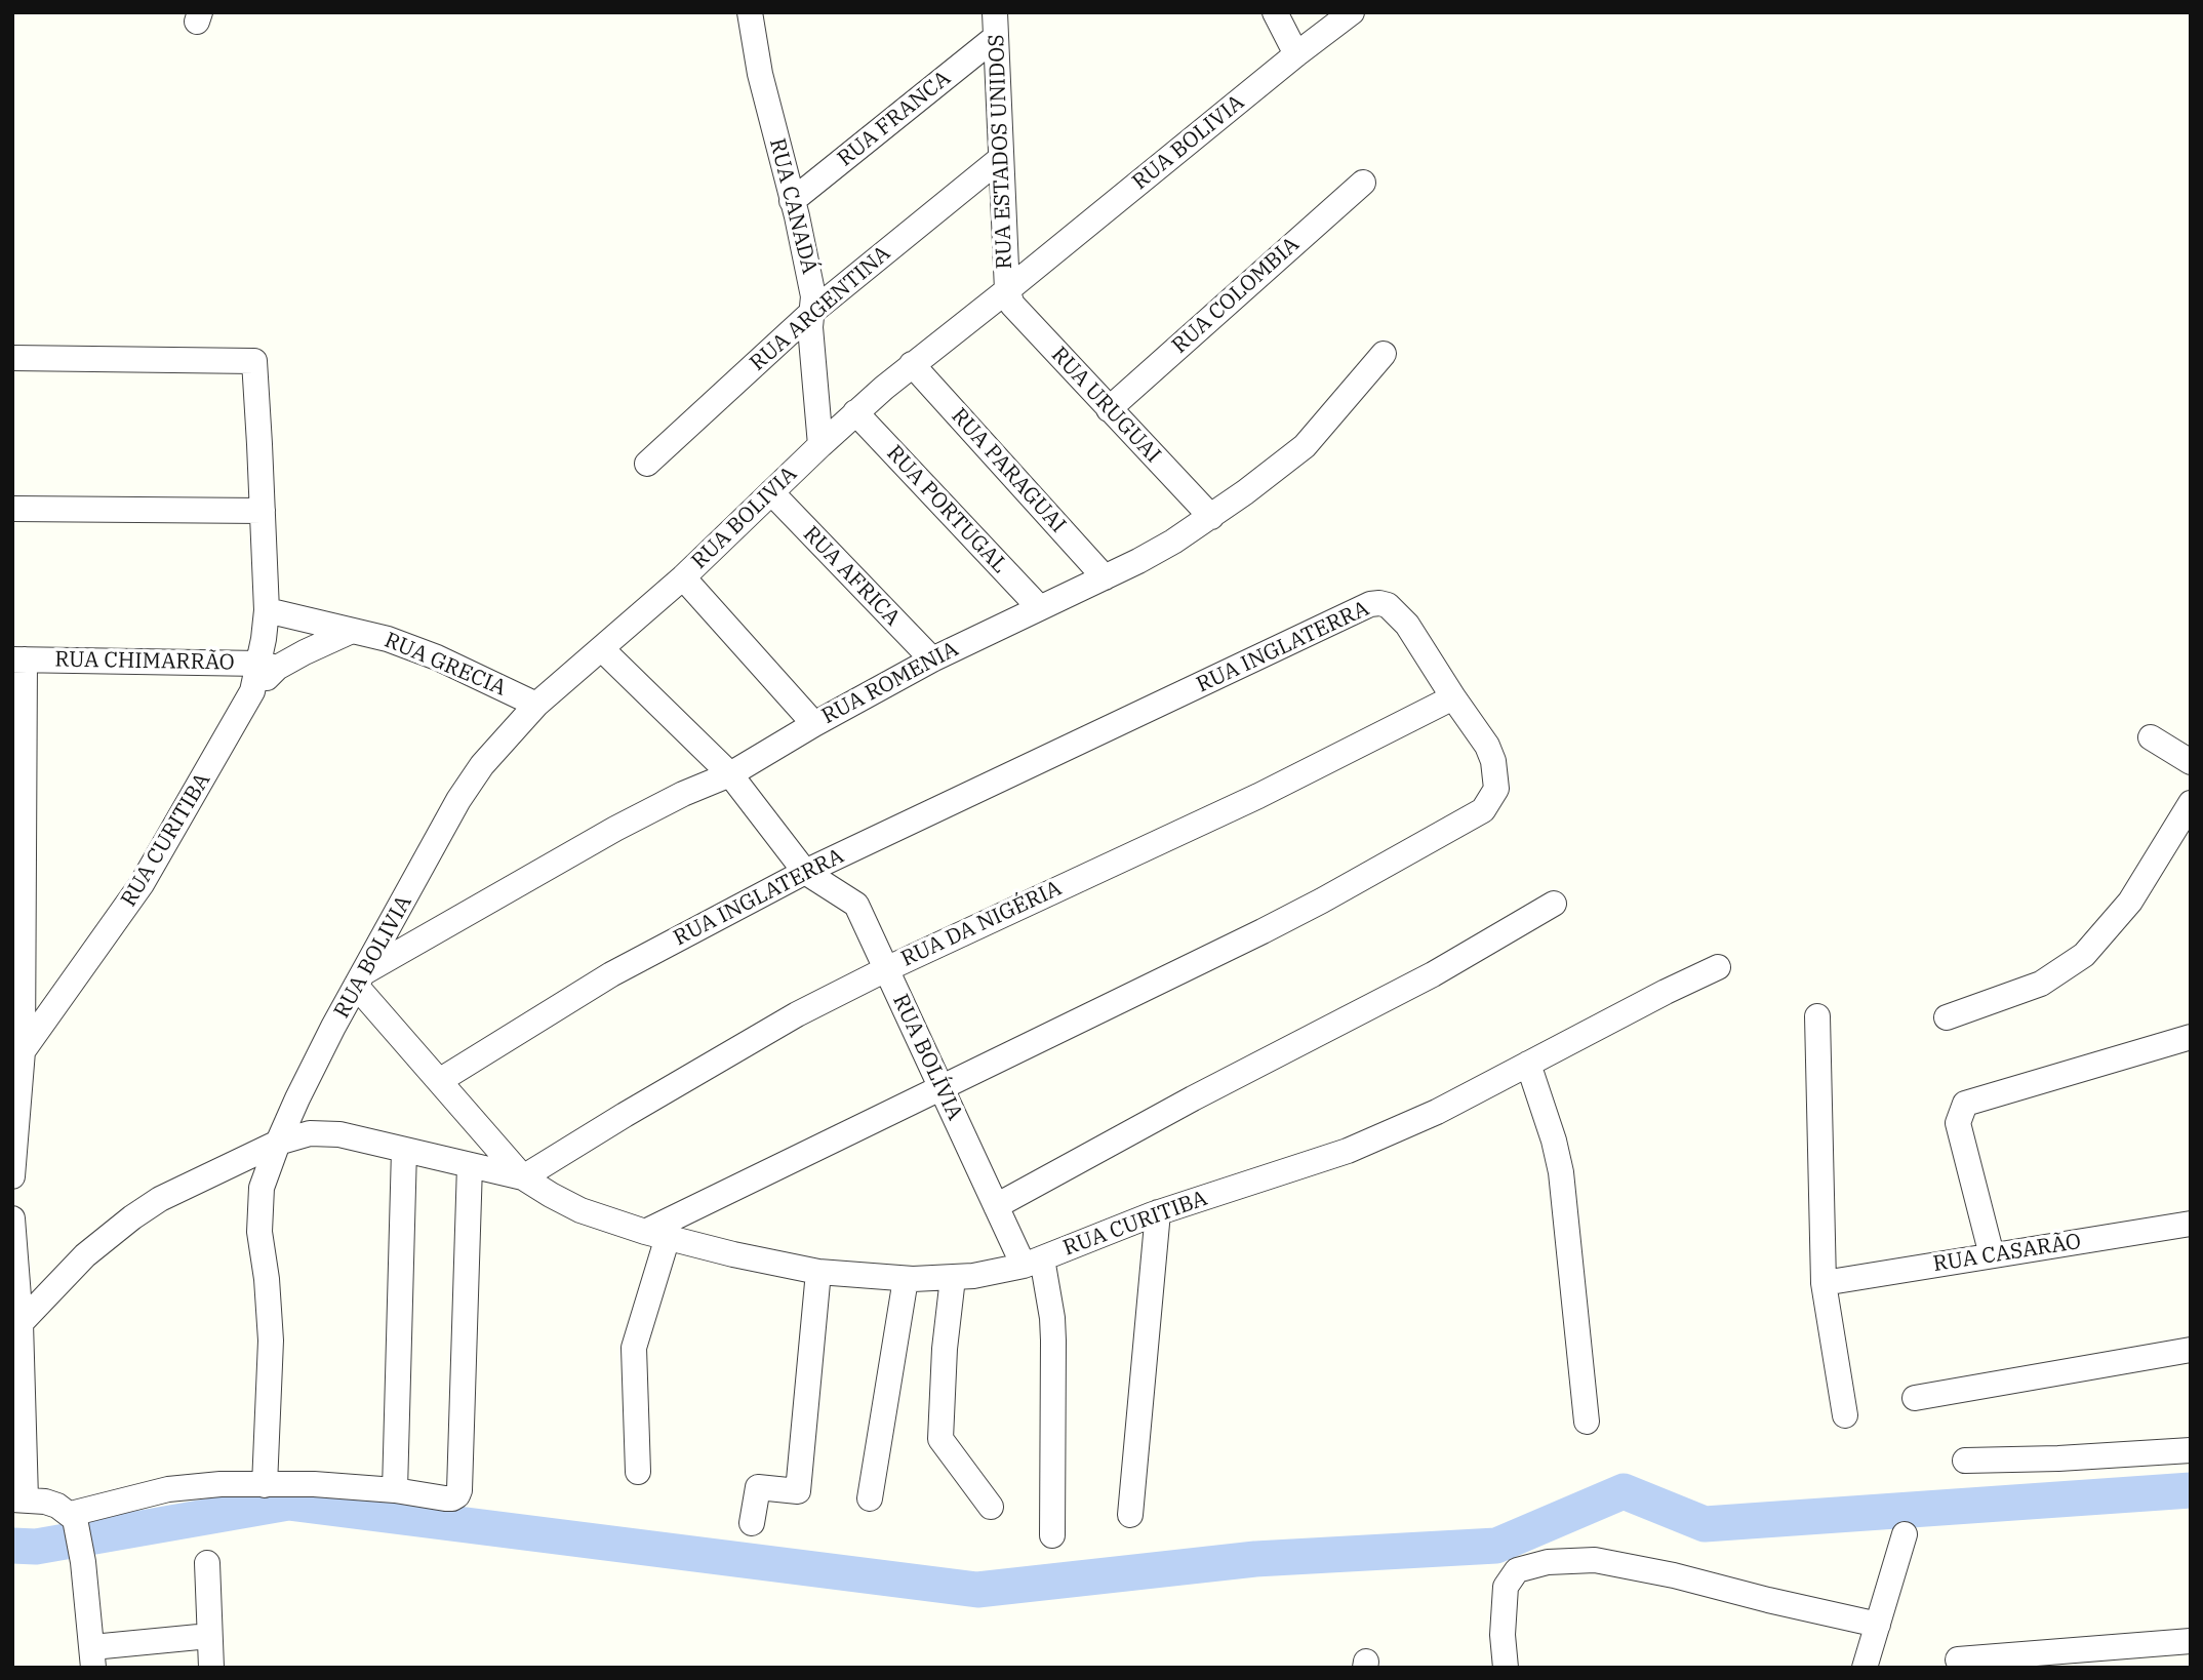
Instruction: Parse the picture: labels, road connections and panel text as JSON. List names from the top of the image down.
{
  "streets": {
    "street": [
      "RUA FRANCA",
      "RUA BOLIVIA",
      "RUA ESTADOS UNIDOS",
      "RUA CANADÁ",
      "RUA COLOMBIA",
      "RUA ARGENTINA",
      "RUA URUGUAI",
      "RUA PARAGUAI",
      "RUA PORTUGAL",
      "RUA AFRICA",
      "RUA INGLATERRA",
      "RUA CHIMARRÃO",
      "RUA GRECIA",
      "RUA ROMENIA",
      "RUA CURITIBA",
      "RUA DA NIGÉRIA",
      "RUA BOLÍVIA",
      "RUA CASARÃO"
    ]
  },
  "crossings": [
    ["RUA FRANCA", "RUA ESTADOS UNIDOS"],
    ["RUA FRANCA", "RUA CANADÁ"],
    ["RUA BOLIVIA", "RUA ESTADOS UNIDOS"],
    ["RUA BOLIVIA", "RUA CANADÁ"],
    ["RUA BOLIVIA", "RUA URUGUAI"],
    ["RUA BOLIVIA", "RUA PARAGUAI"],
    ["RUA BOLIVIA", "RUA PORTUGAL"],
    ["RUA BOLIVIA", "RUA AFRICA"],
    ["RUA BOLIVIA", "RUA GRECIA"],
    ["RUA BOLIVIA", "RUA ROMENIA"],
    ["RUA BOLIVIA", "RUA BOLÍVIA"],
    ["RUA ESTADOS UNIDOS", "RUA ARGENTINA"],
    ["RUA ESTADOS UNIDOS", "RUA URUGUAI"],
    ["RUA CANADÁ", "RUA ARGENTINA"],
    ["RUA COLOMBIA", "RUA URUGUAI"],
    ["RUA URUGUAI", "RUA ROMENIA"],
    ["RUA PARAGUAI", "RUA ROMENIA"],
    ["RUA PORTUGAL", "RUA ROMENIA"],
    ["RUA AFRICA", "RUA ROMENIA"],
    ["RUA INGLATERRA", "RUA CURITIBA"],
    ["RUA INGLATERRA", "RUA DA NIGÉRIA"],
    ["RUA INGLATERRA", "RUA BOLÍVIA"],
    ["RUA CHIMARRÃO", "RUA CURITIBA"],
    ["RUA ROMENIA", "RUA BOLÍVIA"],
    ["RUA CURITIBA", "RUA DA NIGÉRIA"],
    ["RUA CURITIBA", "RUA BOLÍVIA"],
    ["RUA DA NIGÉRIA", "RUA BOLÍVIA"]
  ]
}
